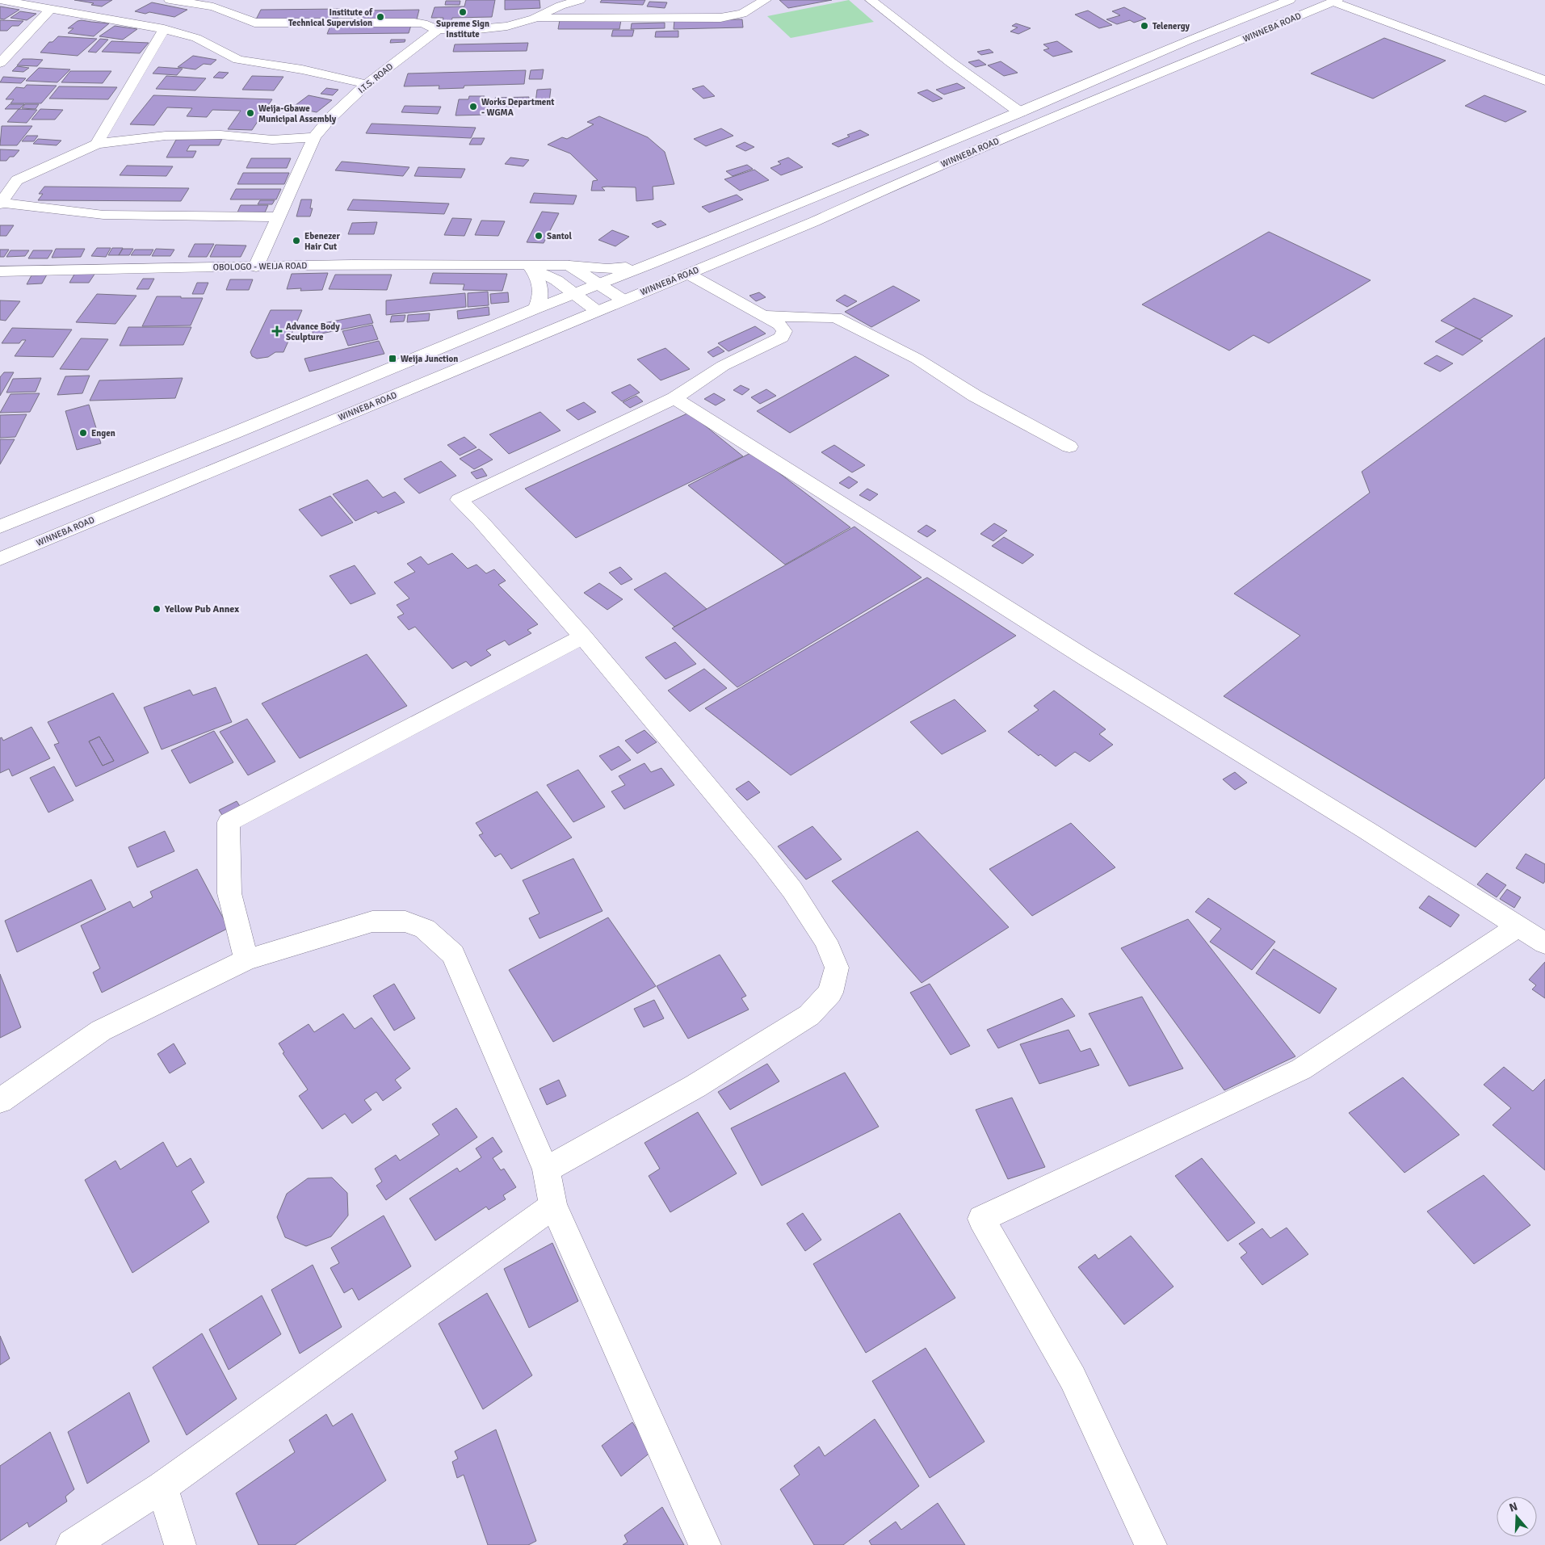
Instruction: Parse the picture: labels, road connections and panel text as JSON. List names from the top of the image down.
{
  "streets": {
    "main road": ["WINNEBA ROAD", "I.T.S. ROAD", "OBOLOGO - WEIJA ROAD"]
  },
  "crossings": [
    ["WINNEBA ROAD", "OBOLOGO - WEIJA ROAD"],
    ["I.T.S. ROAD", "OBOLOGO - WEIJA ROAD"]
  ],
  "places": {
    "other": [
      "Supreme Sign Institute",
      "Institute of Technical Supervision",
      "Telenergy",
      "Works Department - WGMA",
      "Weija-Gbawe Municipal Assembly",
      "Santol",
      "Ebenezer Hair Cut",
      "Engen",
      "Yellow Pub Annex"
    ],
    "health": ["Advance Body Sculpture"],
    "transit": ["Weija Junction"]
  },
  "north": "top"
}
